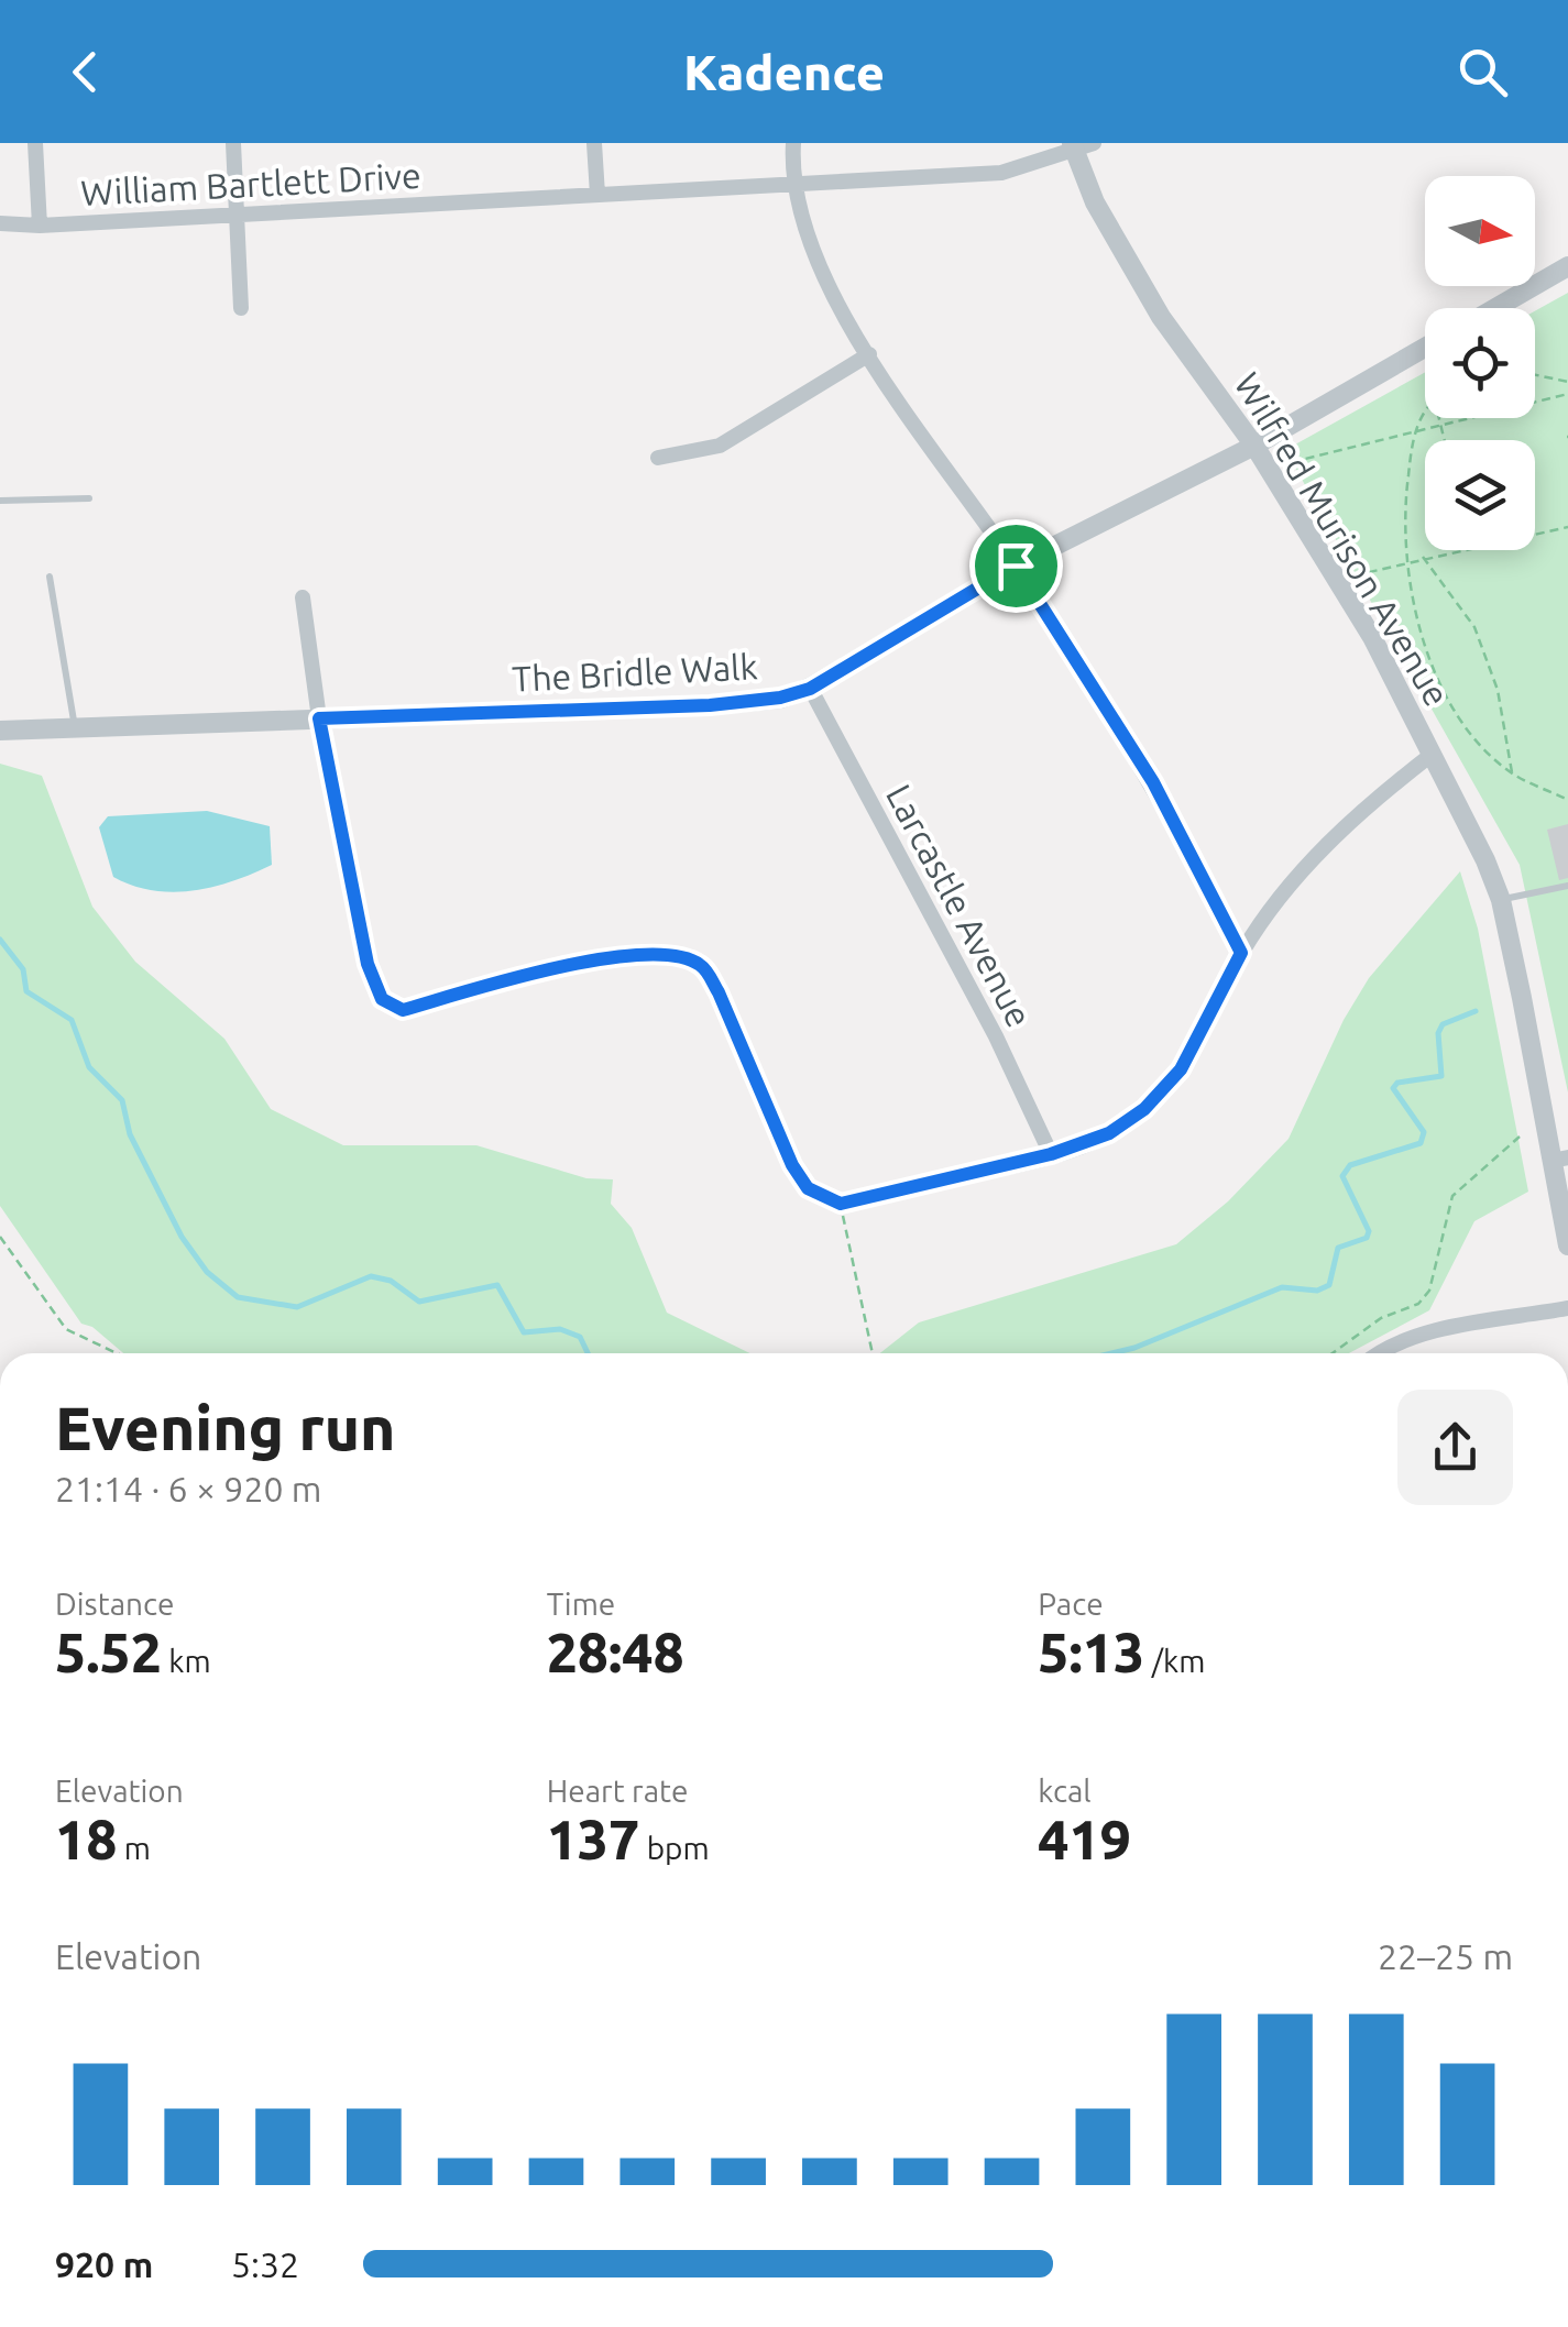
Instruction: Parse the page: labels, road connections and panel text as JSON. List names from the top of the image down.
{
  "streets": {
    "street": [
      "William Bartlett Drive",
      "Wilfred Murison Avenue",
      "The Bridle Walk",
      "Larcastle Avenue"
    ]
  },
  "crossings": [
    ["William Bartlett Drive", "Wilfred Murison Avenue"],
    ["Wilfred Murison Avenue", "The Bridle Walk"],
    ["The Bridle Walk", "Larcastle Avenue"]
  ],
  "north": "right",
  "page": {
    "header": "Kadence",
    "heading": ["Evening run", "21:14 · 6 × 920 m"],
    "stats": [
      ["Distance", "5.52 km"],
      ["Time", "28:48"],
      ["Pace", "5:13 /km"],
      ["Elevation", "18 m"],
      ["Heart rate", "137 bpm"],
      ["kcal", "419"]
    ],
    "chart": ["Elevation", "22–25 m"],
    "list": [
      {
        "name": "920 m",
        "note": "5:32"
      }
    ]
  }
}
